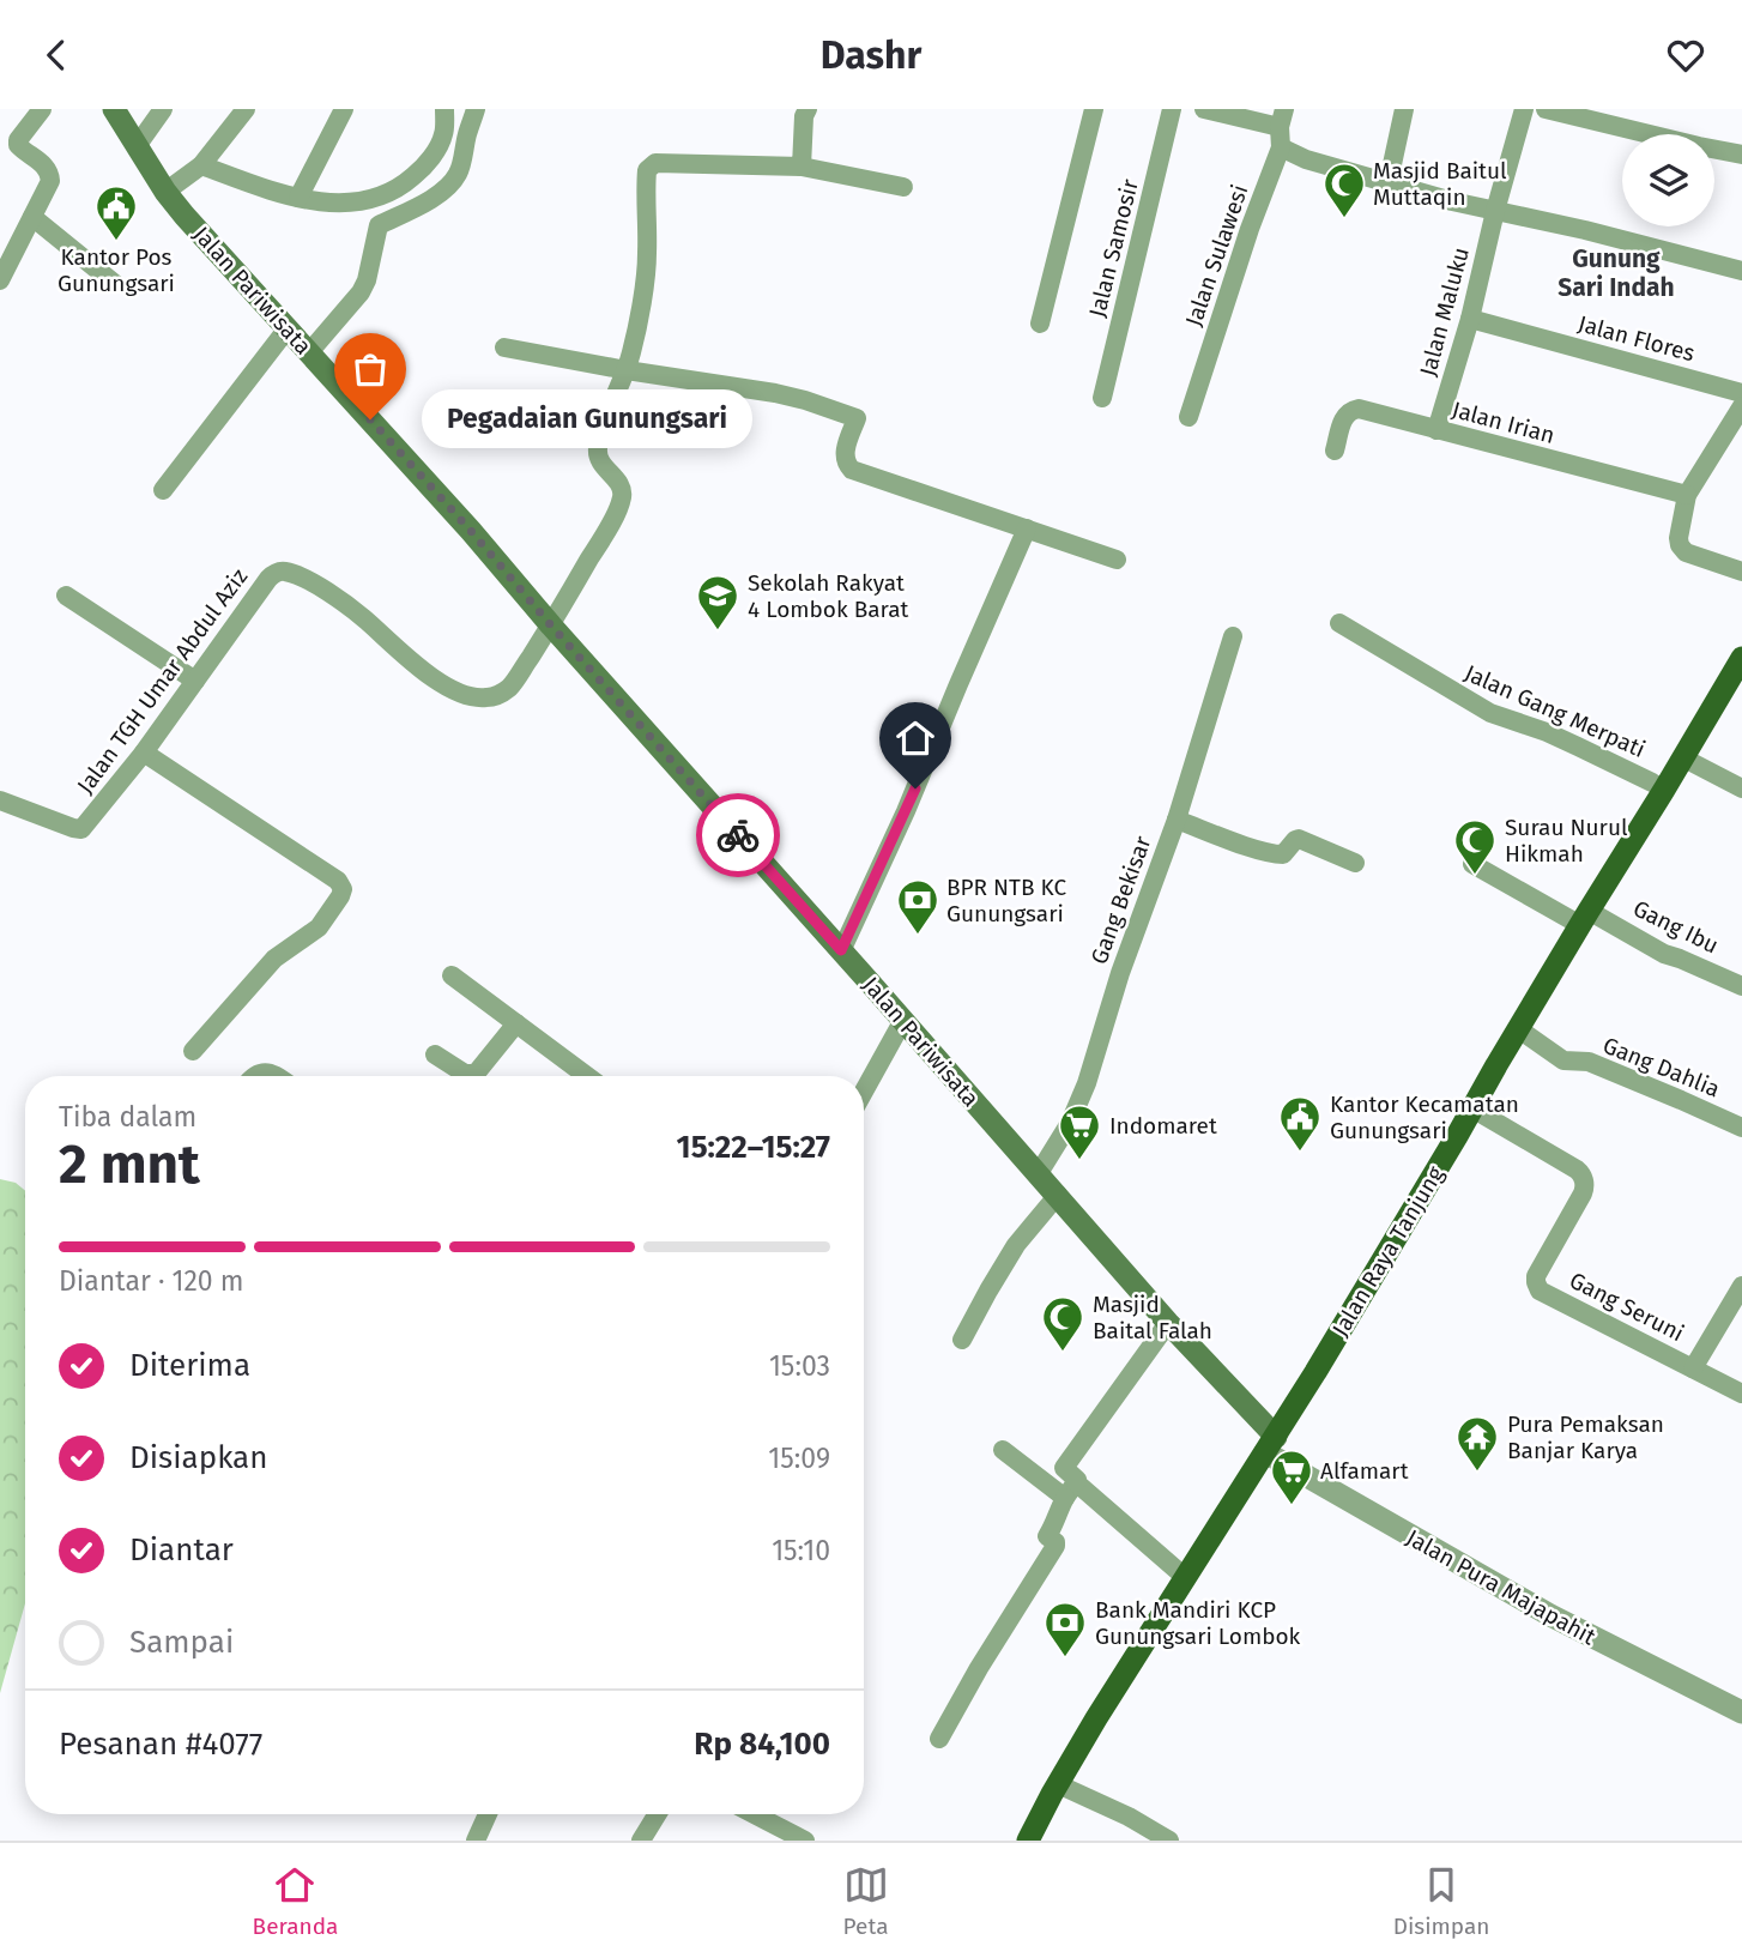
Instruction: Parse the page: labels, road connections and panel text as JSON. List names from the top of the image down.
{
  "streets": {
    "main road": ["Jalan Pariwisata", "Jalan Raya Tanjung"],
    "street": [
      "Jalan Samosir",
      "Jalan Sulawesi",
      "Jalan Maluku",
      "Jalan Flores",
      "Jalan Irian",
      "Jalan TGH Umar Abdul Aziz",
      "Jalan Gang Merpati",
      "Gang Bekisar",
      "Gang Ibu",
      "Gang Dahlia",
      "Gang Seruni",
      "Jalan Pura Majapahit"
    ]
  },
  "crossings": [
    ["Jalan Pariwisata", "Jalan TGH Umar Abdul Aziz"],
    ["Jalan Pariwisata", "Gang Bekisar"],
    ["Jalan Pariwisata", "Jalan Raya Tanjung"],
    ["Jalan Pariwisata", "Jalan Pura Majapahit"],
    ["Jalan Maluku", "Jalan Flores"],
    ["Jalan Maluku", "Jalan Irian"],
    ["Jalan Gang Merpati", "Jalan Raya Tanjung"],
    ["Gang Ibu", "Jalan Raya Tanjung"],
    ["Gang Dahlia", "Jalan Raya Tanjung"],
    ["Jalan Raya Tanjung", "Gang Seruni"],
    ["Jalan Raya Tanjung", "Jalan Pura Majapahit"]
  ],
  "districts": ["Gunung Sari Indah"],
  "places": {
    "mosque": ["Masjid Baitul Muttaqin", "Surau Nurul Hikmah", "Masjid Baital Falah"],
    "public building": ["Kantor Pos Gunungsari", "Kantor Kecamatan Gunungsari"],
    "other": ["Pegadaian Gunungsari"],
    "school or university": ["Sekolah Rakyat 4 Lombok Barat"],
    "bank": ["BPR NTB KC Gunungsari", "Bank Mandiri KCP Gunungsari Lombok"],
    "supermarket": ["Indomaret", "Alfamart"],
    "temple": ["Pura Pemaksan Banjar Karya"]
  },
  "page": {
    "header": "Dashr",
    "bubble": "Pegadaian Gunungsari",
    "heading": ["2 mnt", "Tiba dalam", "15:22–15:27"],
    "panel": ["Pesanan #4077", "Rp 84,100"],
    "bar": "Diantar · 120 m",
    "list": [
      ["Diterima", "15:03"],
      ["Disiapkan", "15:09"],
      ["Diantar", "15:10"],
      "Sampai"
    ],
    "tabs": ["Beranda", "Peta", "Disimpan"]
  }
}
